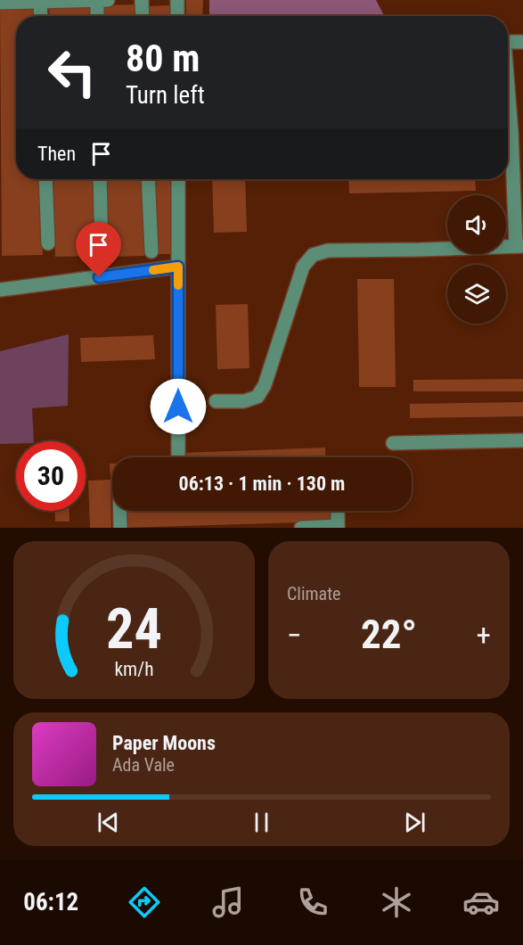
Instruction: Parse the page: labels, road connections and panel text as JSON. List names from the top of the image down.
{
  "page": {
    "turn": ["80 m", "Turn left"],
    "then": "Then",
    "limit": "30",
    "trip": "06:13 · 1 min · 130 m",
    "tile": "Climate",
    "heat": ["−", "22°", "+"],
    "song": ["Paper Moons", "Ada Vale"],
    "tabs": "06:12",
    "gauge": ["24", "km/h"]
  }
}
